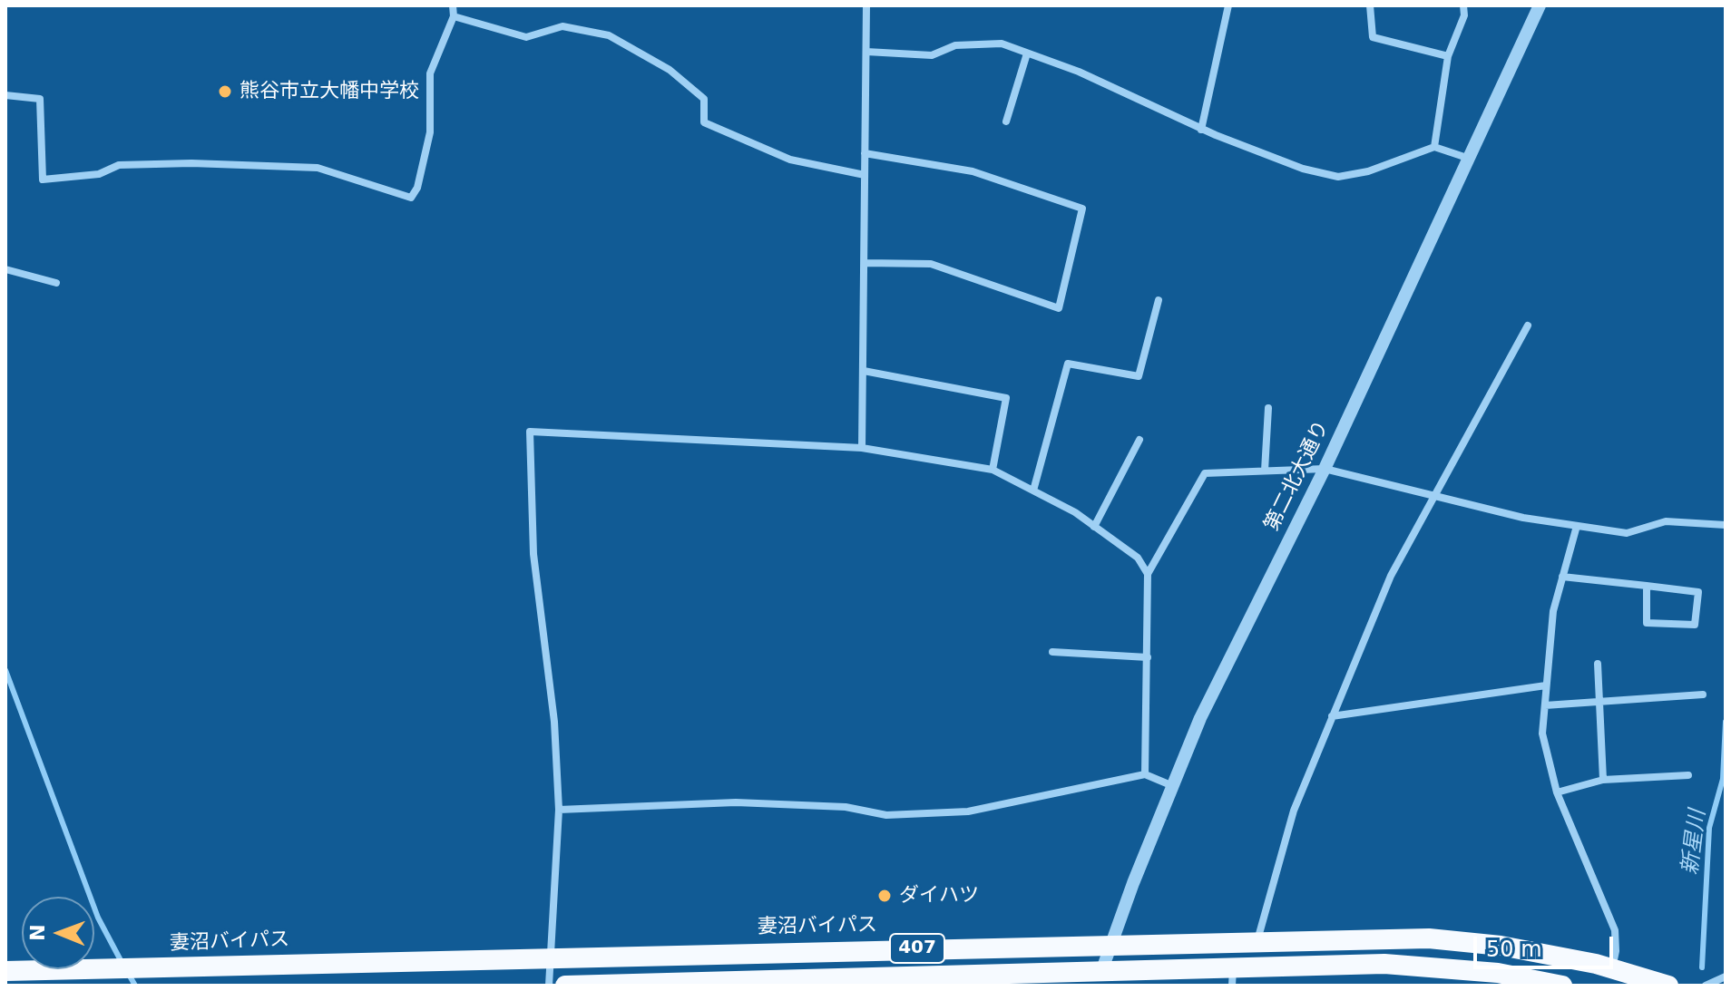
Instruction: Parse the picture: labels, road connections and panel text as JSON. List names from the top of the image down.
{
  "streets": {
    "highway": ["妻沼バイパス", "407"],
    "street": ["第二北大通り"]
  },
  "crossings": [
    ["第二北大通り", "妻沼バイパス"],
    ["第二北大通り", "407"]
  ],
  "water": ["新星川"],
  "places": ["熊谷市立大幡中学校", "ダイハツ"],
  "scale_bar": "50 m",
  "north": "left"
}
